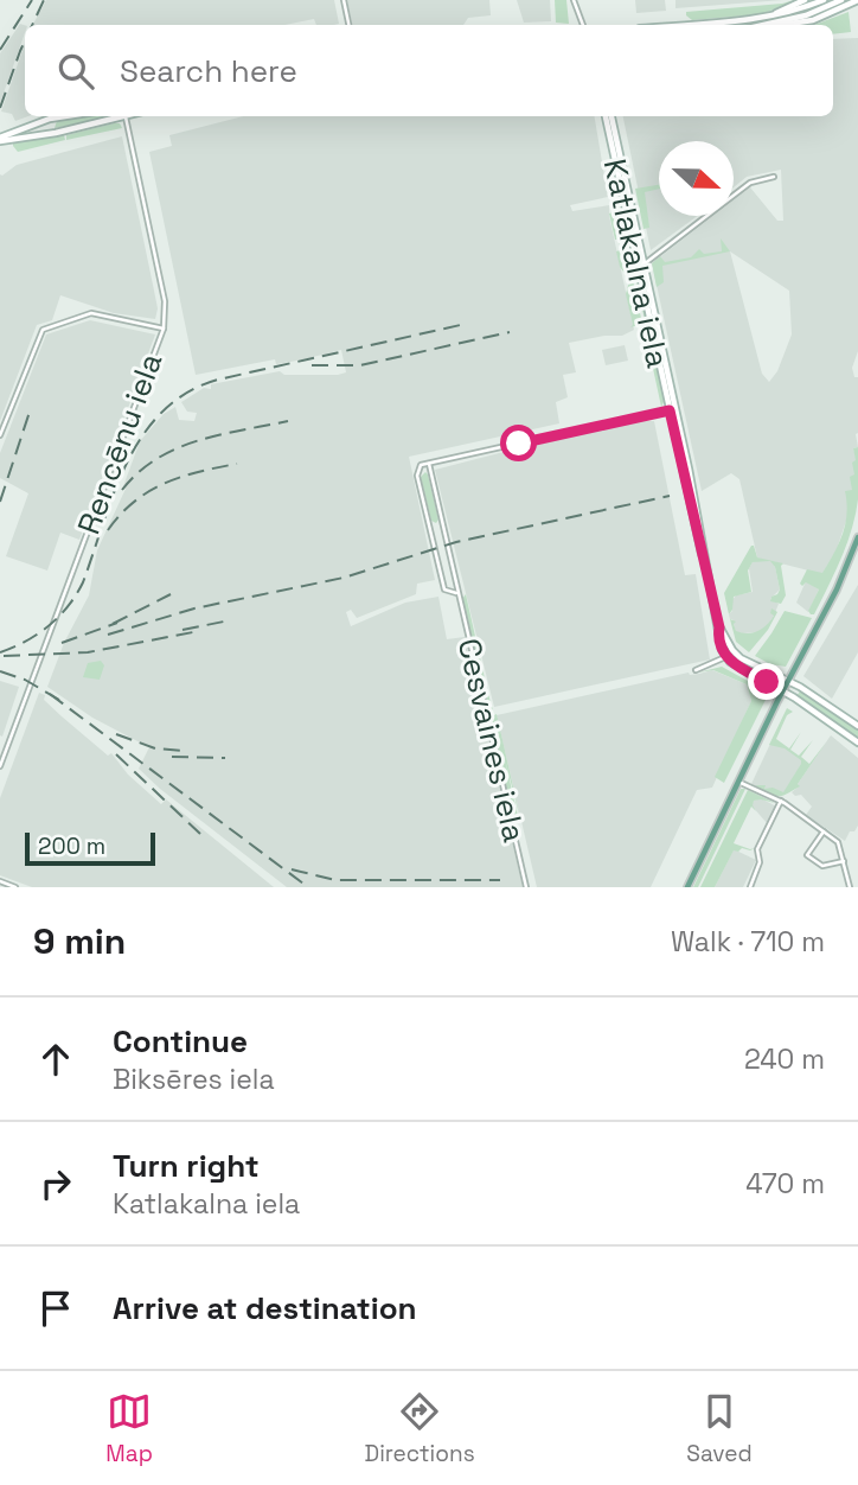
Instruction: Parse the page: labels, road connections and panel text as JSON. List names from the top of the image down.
{
  "streets": {
    "street": ["Katlakalna iela", "Rencēnu iela", "Cesvaines iela"]
  },
  "scale_bar": "200 m",
  "north": "right",
  "page": {
    "search": "Search here",
    "scale": "200 m",
    "heading": ["9 min", "Walk · 710 m"],
    "list": [
      ["Continue", "Biksēres iela", "240 m"],
      ["Turn right", "Katlakalna iela", "470 m"],
      "Arrive at destination"
    ],
    "nav": ["Map", "Directions", "Saved"]
  }
}
